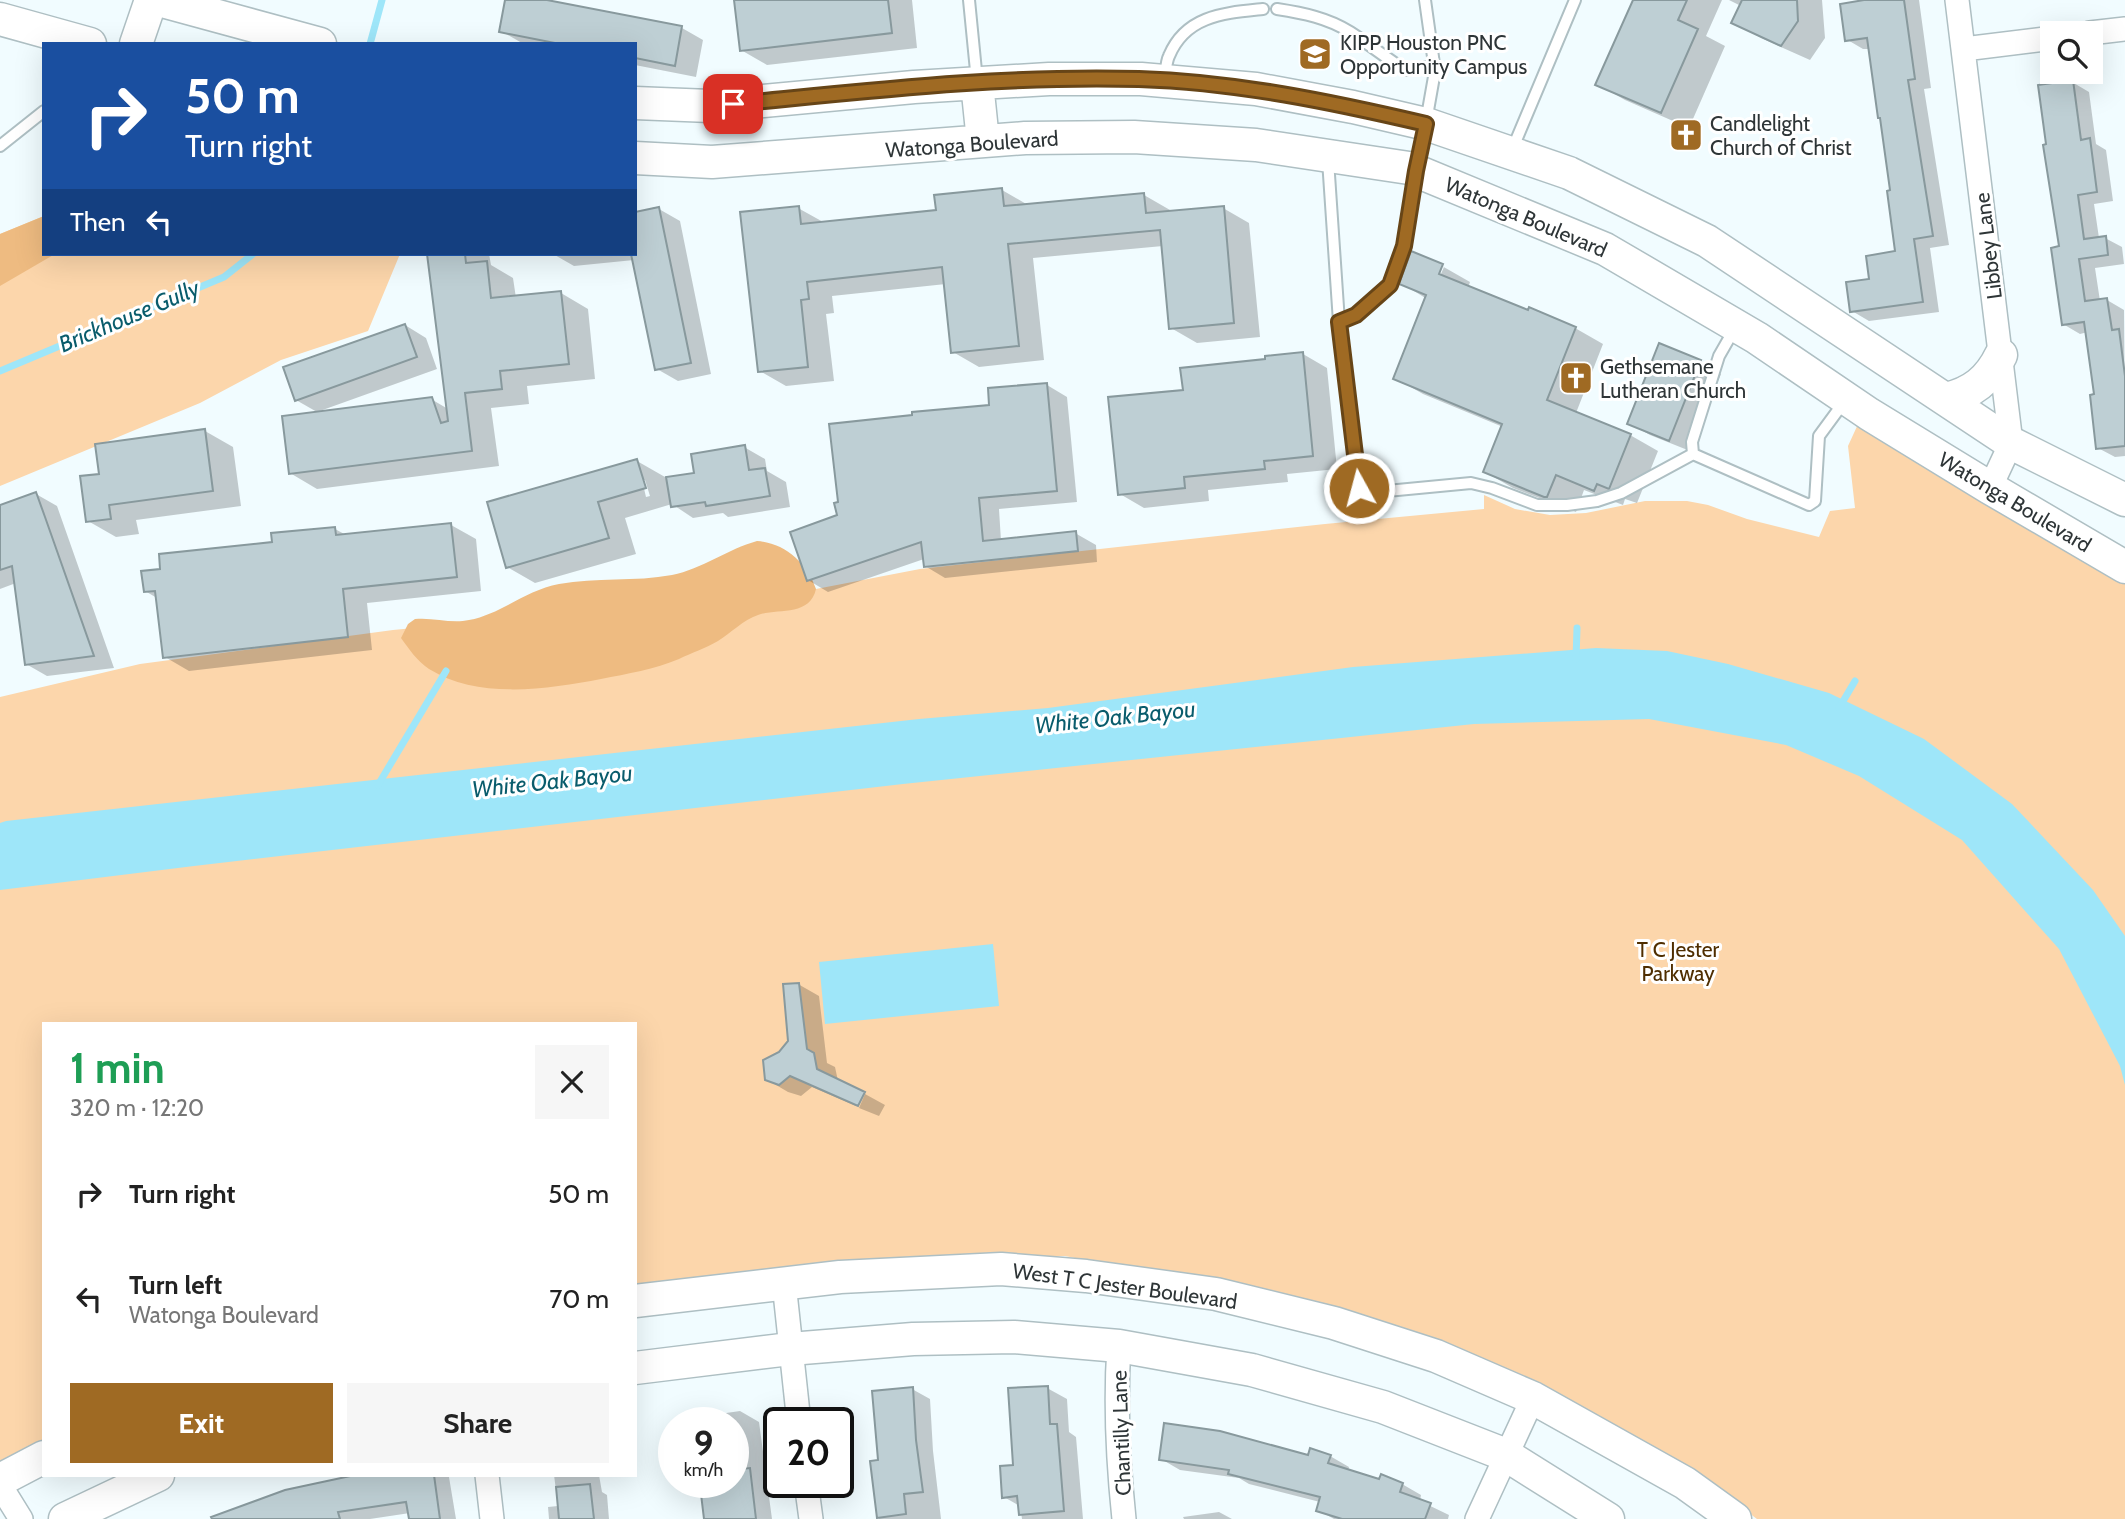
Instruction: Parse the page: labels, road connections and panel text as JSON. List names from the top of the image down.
{
  "streets": {
    "main road": ["Watonga Boulevard", "West T C Jester Boulevard"],
    "street": ["Libbey Lane", "Chantilly Lane"]
  },
  "water": ["Brickhouse Gully", "White Oak Bayou"],
  "parks": ["T C Jester Parkway"],
  "places": {
    "school or university": ["KIPP Houston PNC Opportunity Campus"],
    "church": ["Candlelight Church of Christ", "Gethsemane Lutheran Church"]
  },
  "page": {
    "turn": ["50 m", "Turn right"],
    "then": "Then",
    "heading": ["1 min", "320 m · 12:20"],
    "list": [
      {
        "name": "Turn right",
        "value": "50 m"
      },
      {
        "name": "Turn left",
        "note": "Watonga Boulevard",
        "value": "70 m"
      }
    ],
    "buttons": ["Exit", "Share"],
    "speed": "9 km/h",
    "limit": "20"
  }
}
